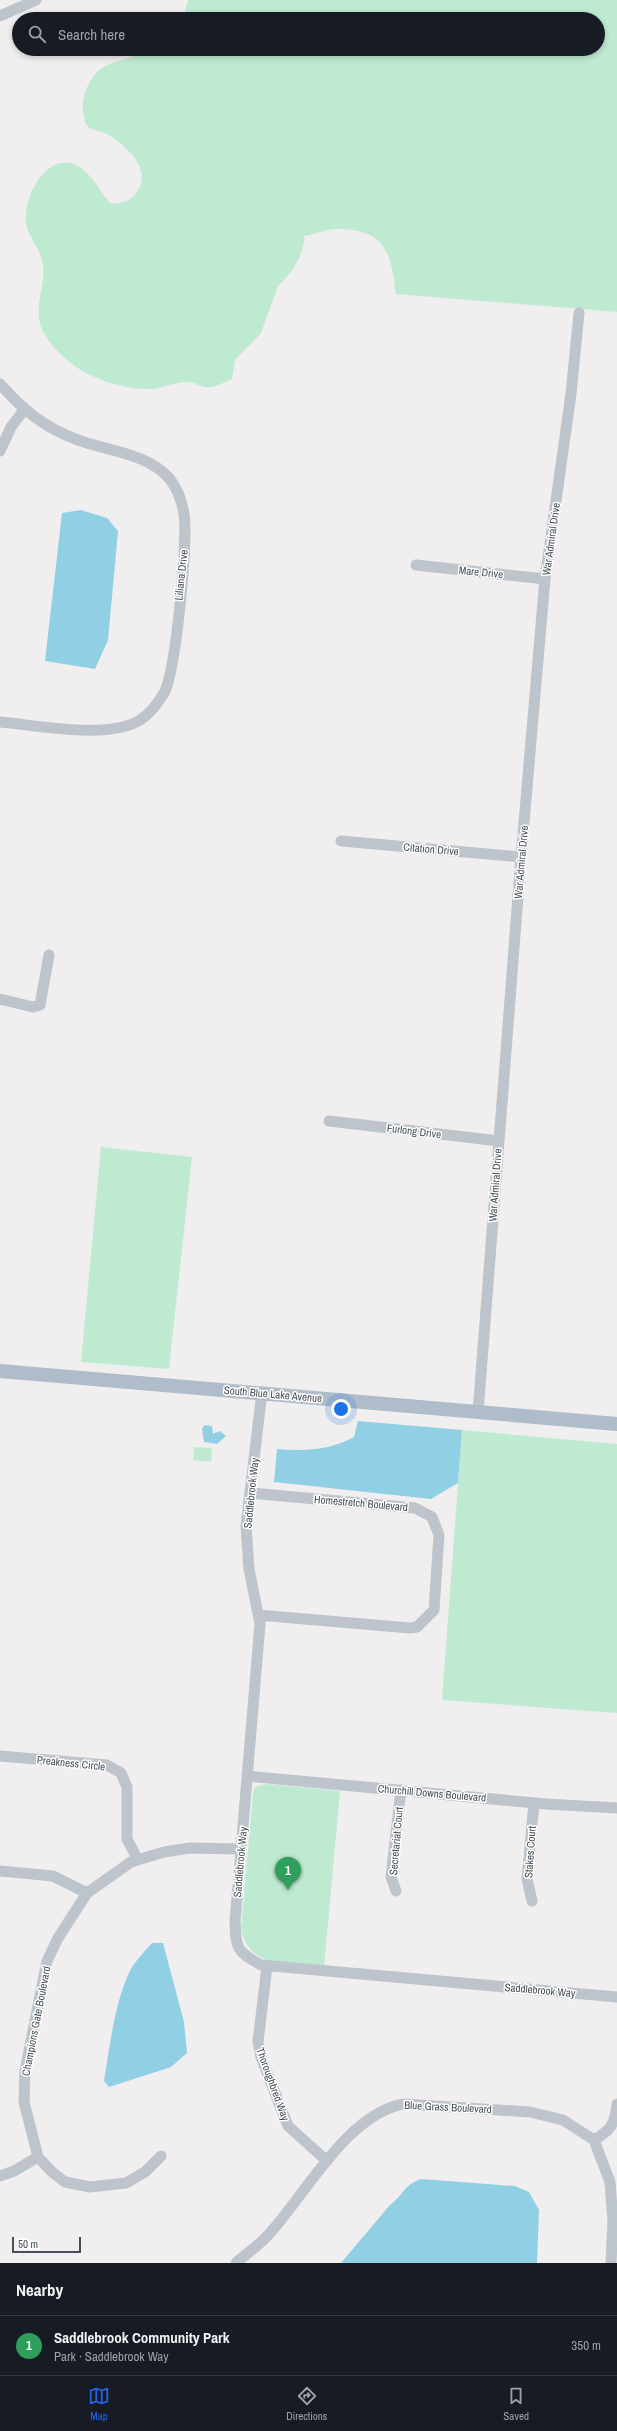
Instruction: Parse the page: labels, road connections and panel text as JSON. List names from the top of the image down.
{
  "streets": {
    "main road": ["South Blue Lake Avenue"],
    "street": [
      "War Admiral Drive",
      "Mare Drive",
      "Liliana Drive",
      "Citation Drive",
      "Furlong Drive",
      "Saddlebrook Way",
      "Homestretch Boulevard",
      "Preakness Circle",
      "Churchill Downs Boulevard",
      "Secretariat Court",
      "Stakes Court",
      "Champions Gate Boulevard",
      "Thoroughbred Way",
      "Blue Grass Boulevard"
    ]
  },
  "crossings": [
    ["War Admiral Drive", "Mare Drive"],
    ["War Admiral Drive", "Citation Drive"],
    ["War Admiral Drive", "Furlong Drive"],
    ["War Admiral Drive", "South Blue Lake Avenue"],
    ["South Blue Lake Avenue", "Saddlebrook Way"],
    ["Saddlebrook Way", "Homestretch Boulevard"],
    ["Saddlebrook Way", "Churchill Downs Boulevard"],
    ["Saddlebrook Way", "Champions Gate Boulevard"],
    ["Saddlebrook Way", "Thoroughbred Way"],
    ["Preakness Circle", "Champions Gate Boulevard"],
    ["Churchill Downs Boulevard", "Secretariat Court"],
    ["Churchill Downs Boulevard", "Stakes Court"],
    ["Thoroughbred Way", "Blue Grass Boulevard"]
  ],
  "scale_bar": "50 m",
  "page": {
    "search": "Search here",
    "pins": "1",
    "scale": "50 m",
    "heading": "Nearby",
    "list": [
      {
        "mark": "1",
        "name": "Saddlebrook Community Park",
        "note": "Park · Saddlebrook Way",
        "value": "350 m"
      }
    ],
    "nav": ["Map", "Directions", "Saved"]
  }
}
